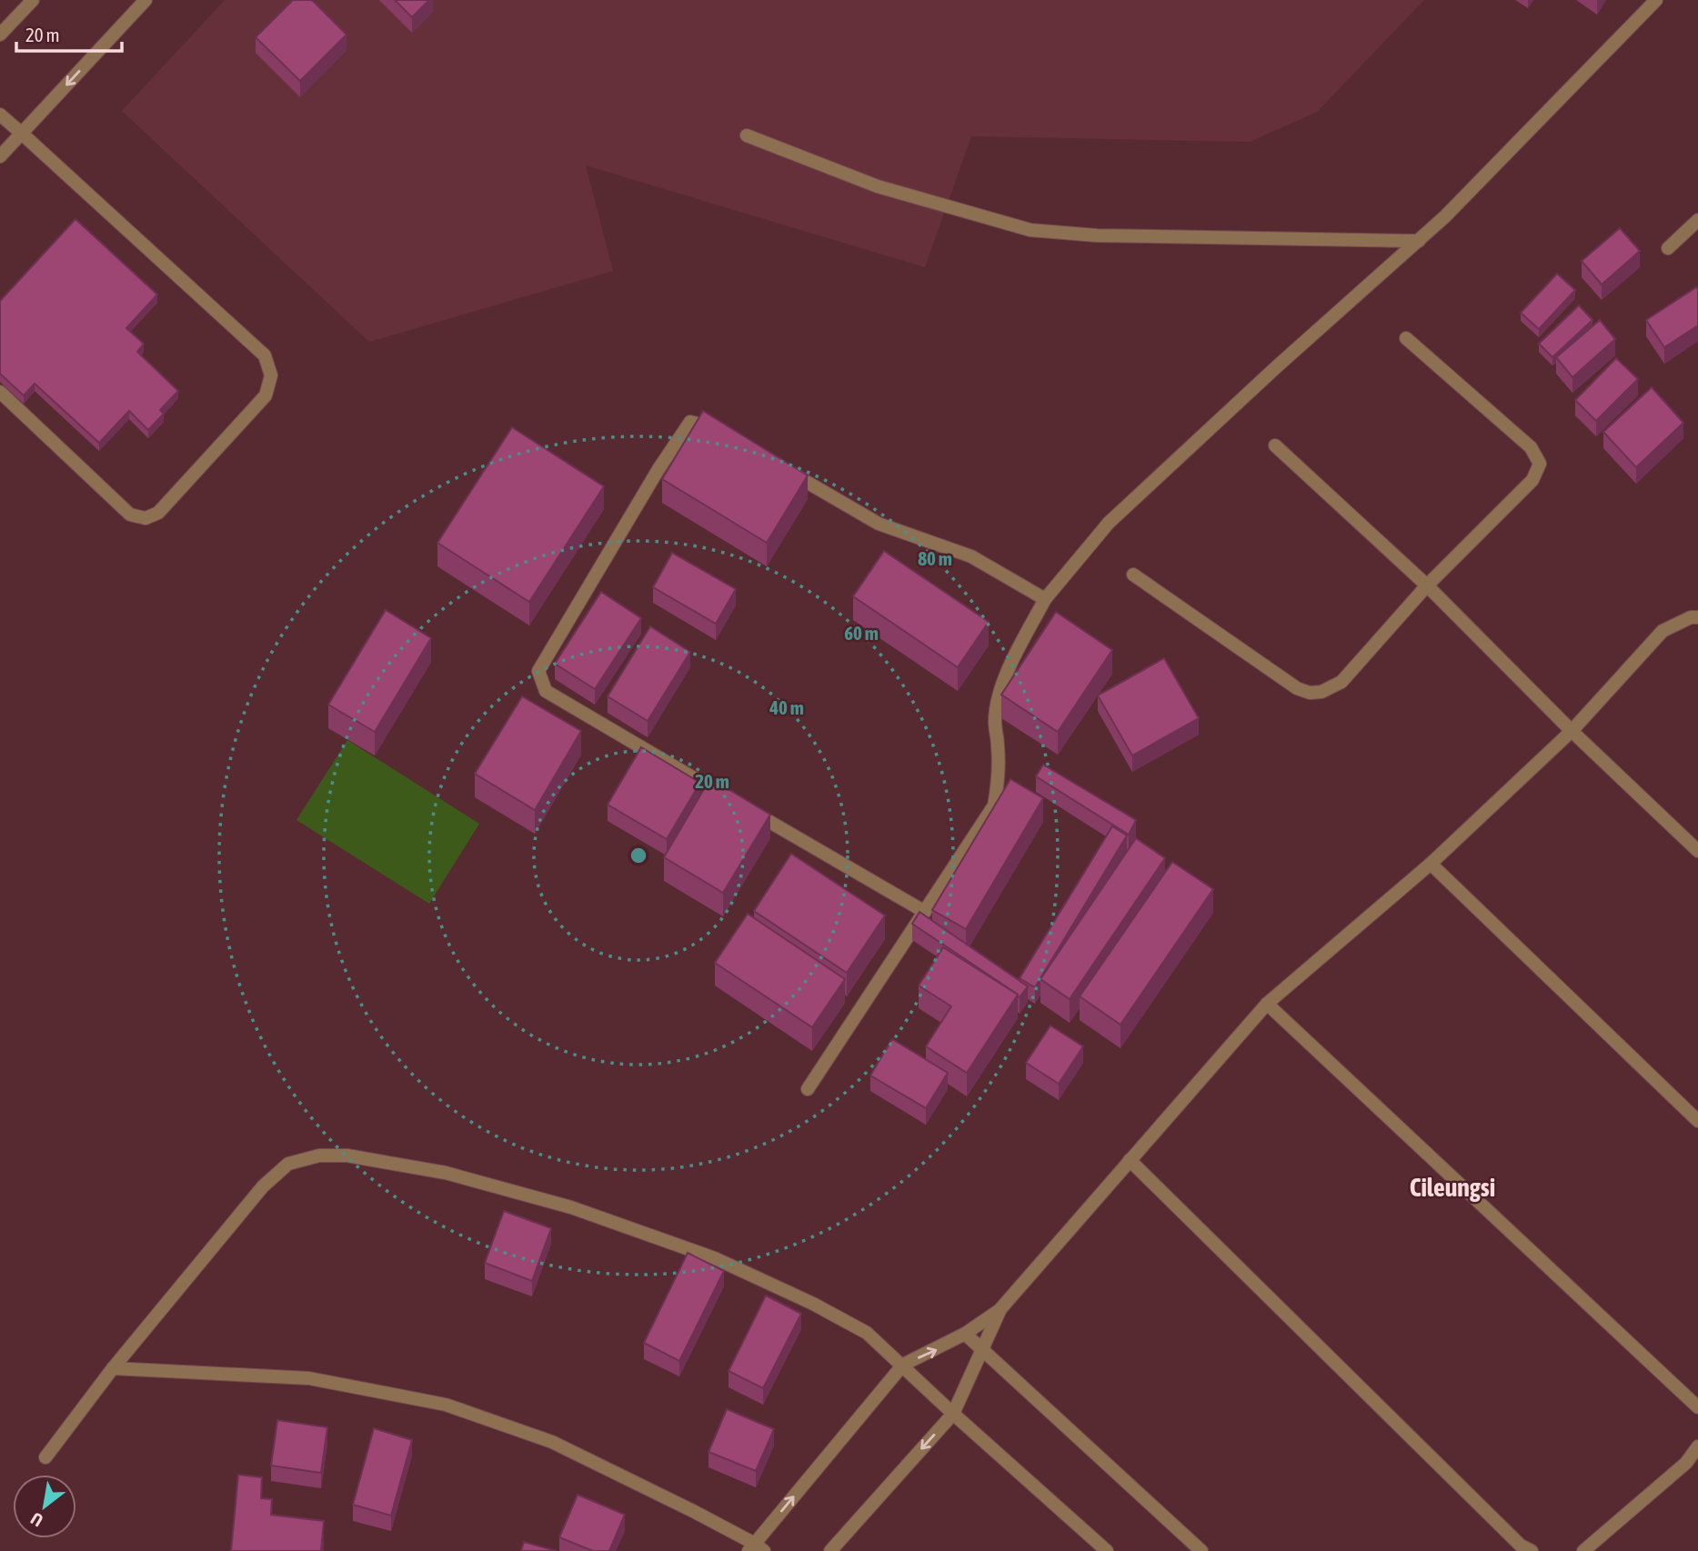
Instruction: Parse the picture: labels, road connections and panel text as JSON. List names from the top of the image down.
{
  "districts": ["Cileungsi"],
  "scale_bar": "20 m",
  "north": "bottom left",
  "rings": [
    "80 m",
    "60 m",
    "40 m",
    "20 m"
  ]
}
